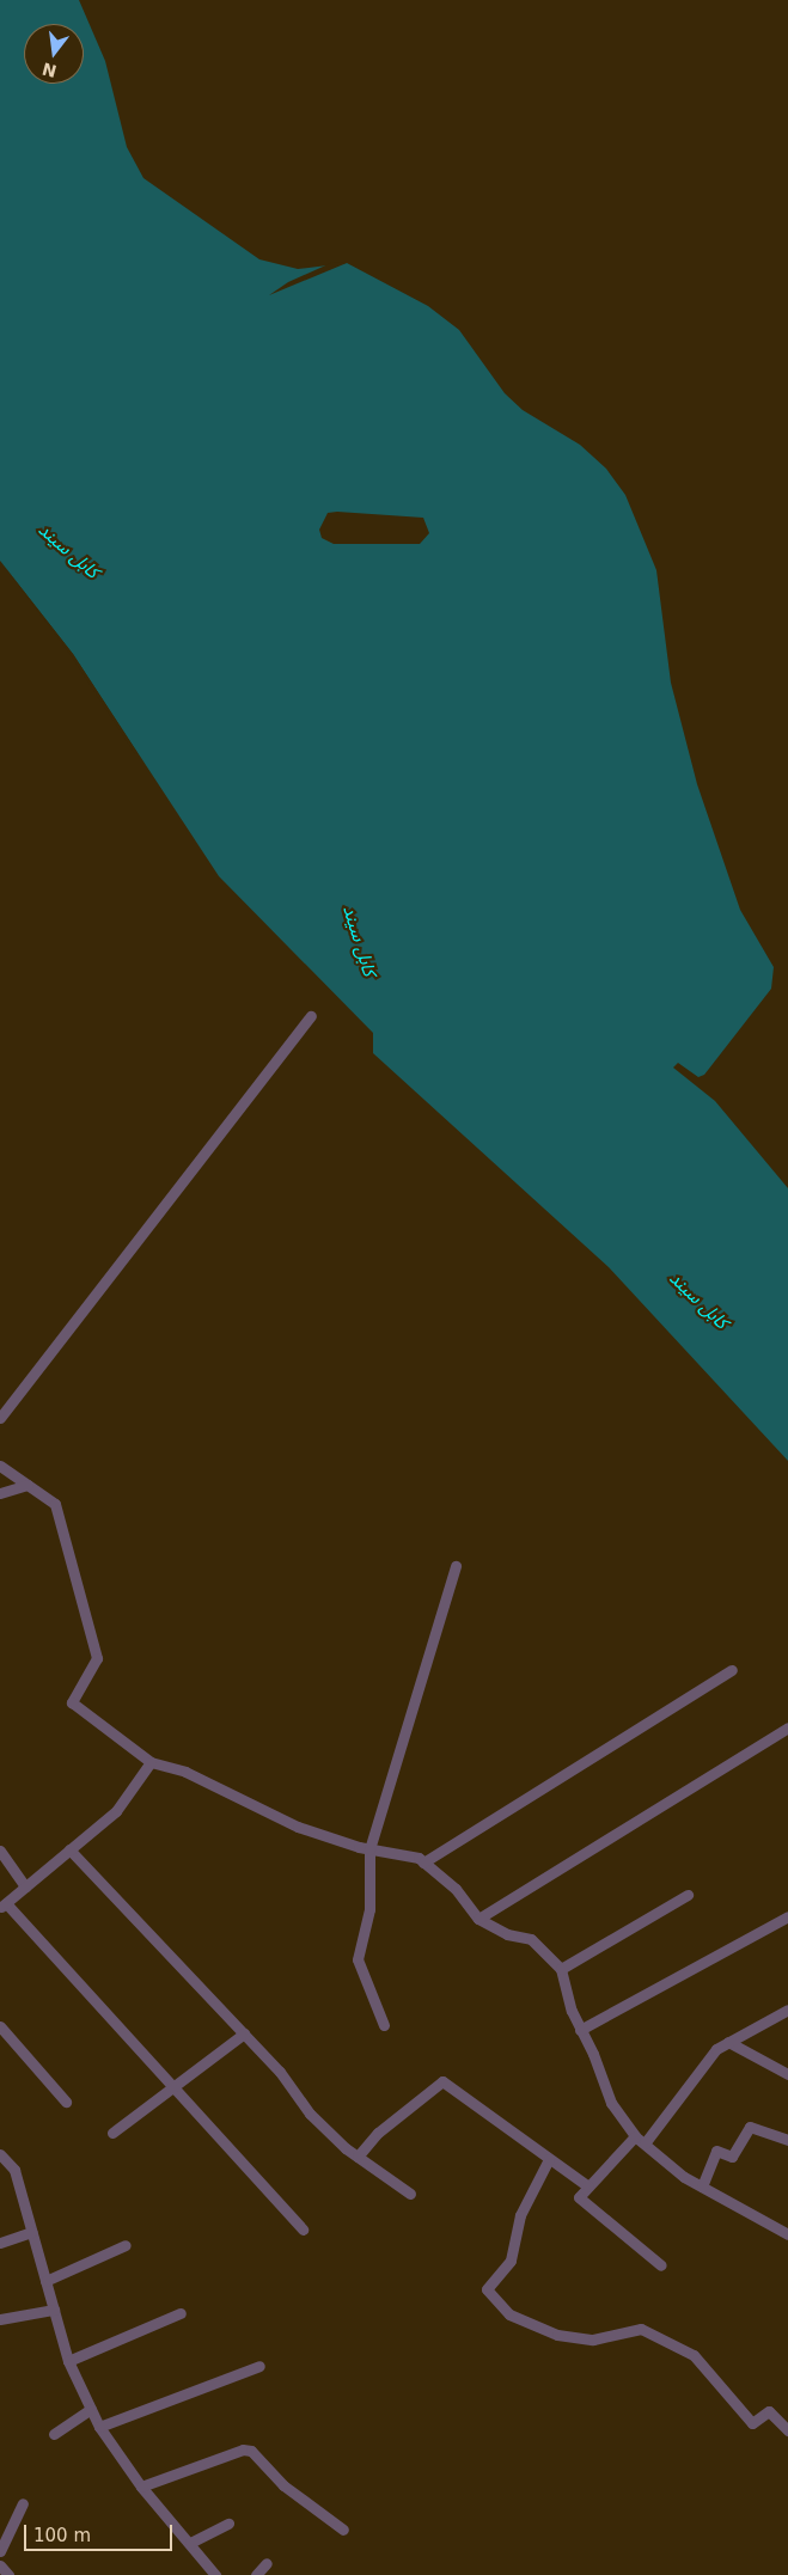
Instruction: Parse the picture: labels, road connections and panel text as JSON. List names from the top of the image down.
{
  "water": ["کابل سيند"],
  "scale_bar": "100 m",
  "north": "bottom"
}
